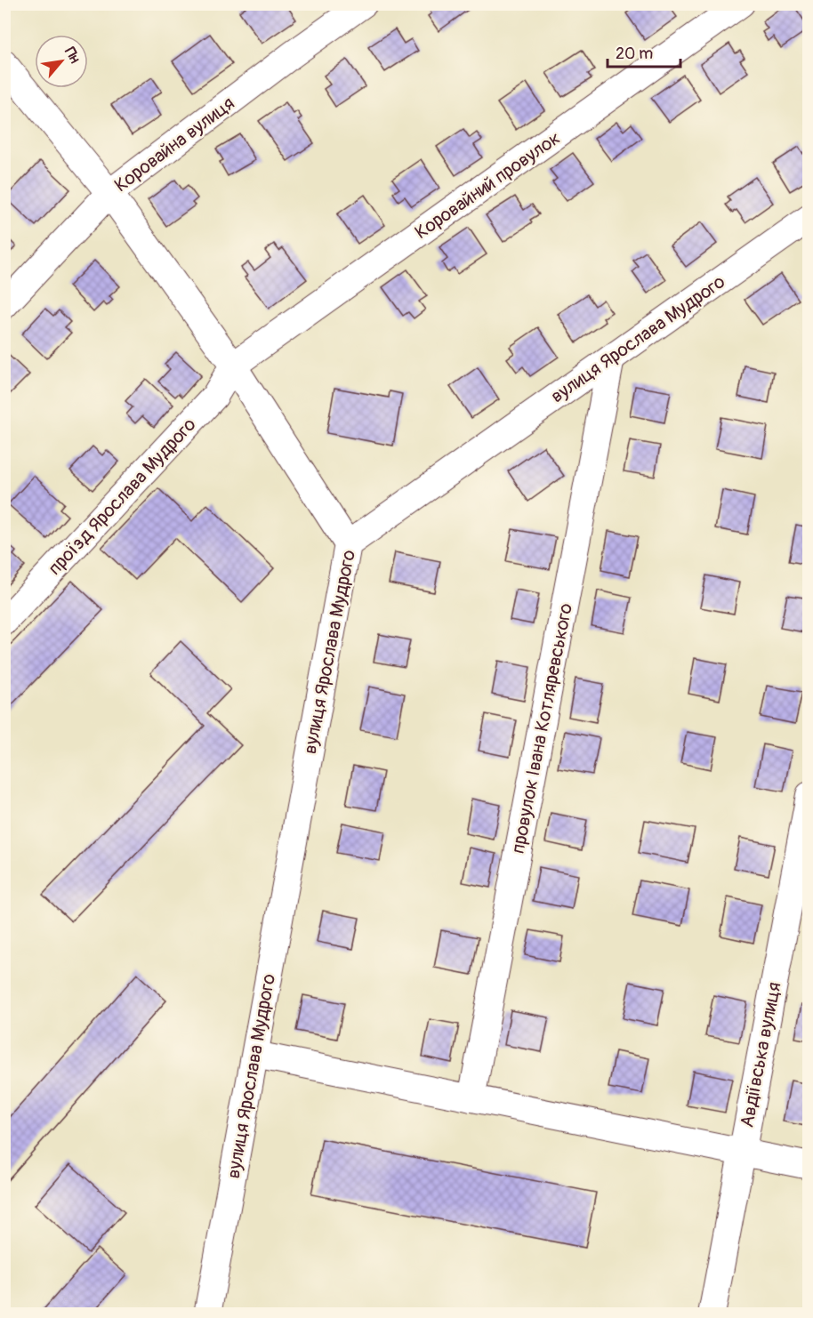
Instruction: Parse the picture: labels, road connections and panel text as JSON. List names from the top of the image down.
{
  "streets": {
    "street": [
      "Коровайна вулиця",
      "Коровайний провулок",
      "вулиця Ярослава Мудрого",
      "проїзд Ярослава Мудрого",
      "провулок Івана Котляревського",
      "Авдіївська вулиця"
    ]
  },
  "crossings": [
    ["Коровайний провулок", "проїзд Ярослава Мудрого"],
    ["вулиця Ярослава Мудрого", "провулок Івана Котляревського"]
  ],
  "scale_bar": "20 m",
  "north": "top right"
}
